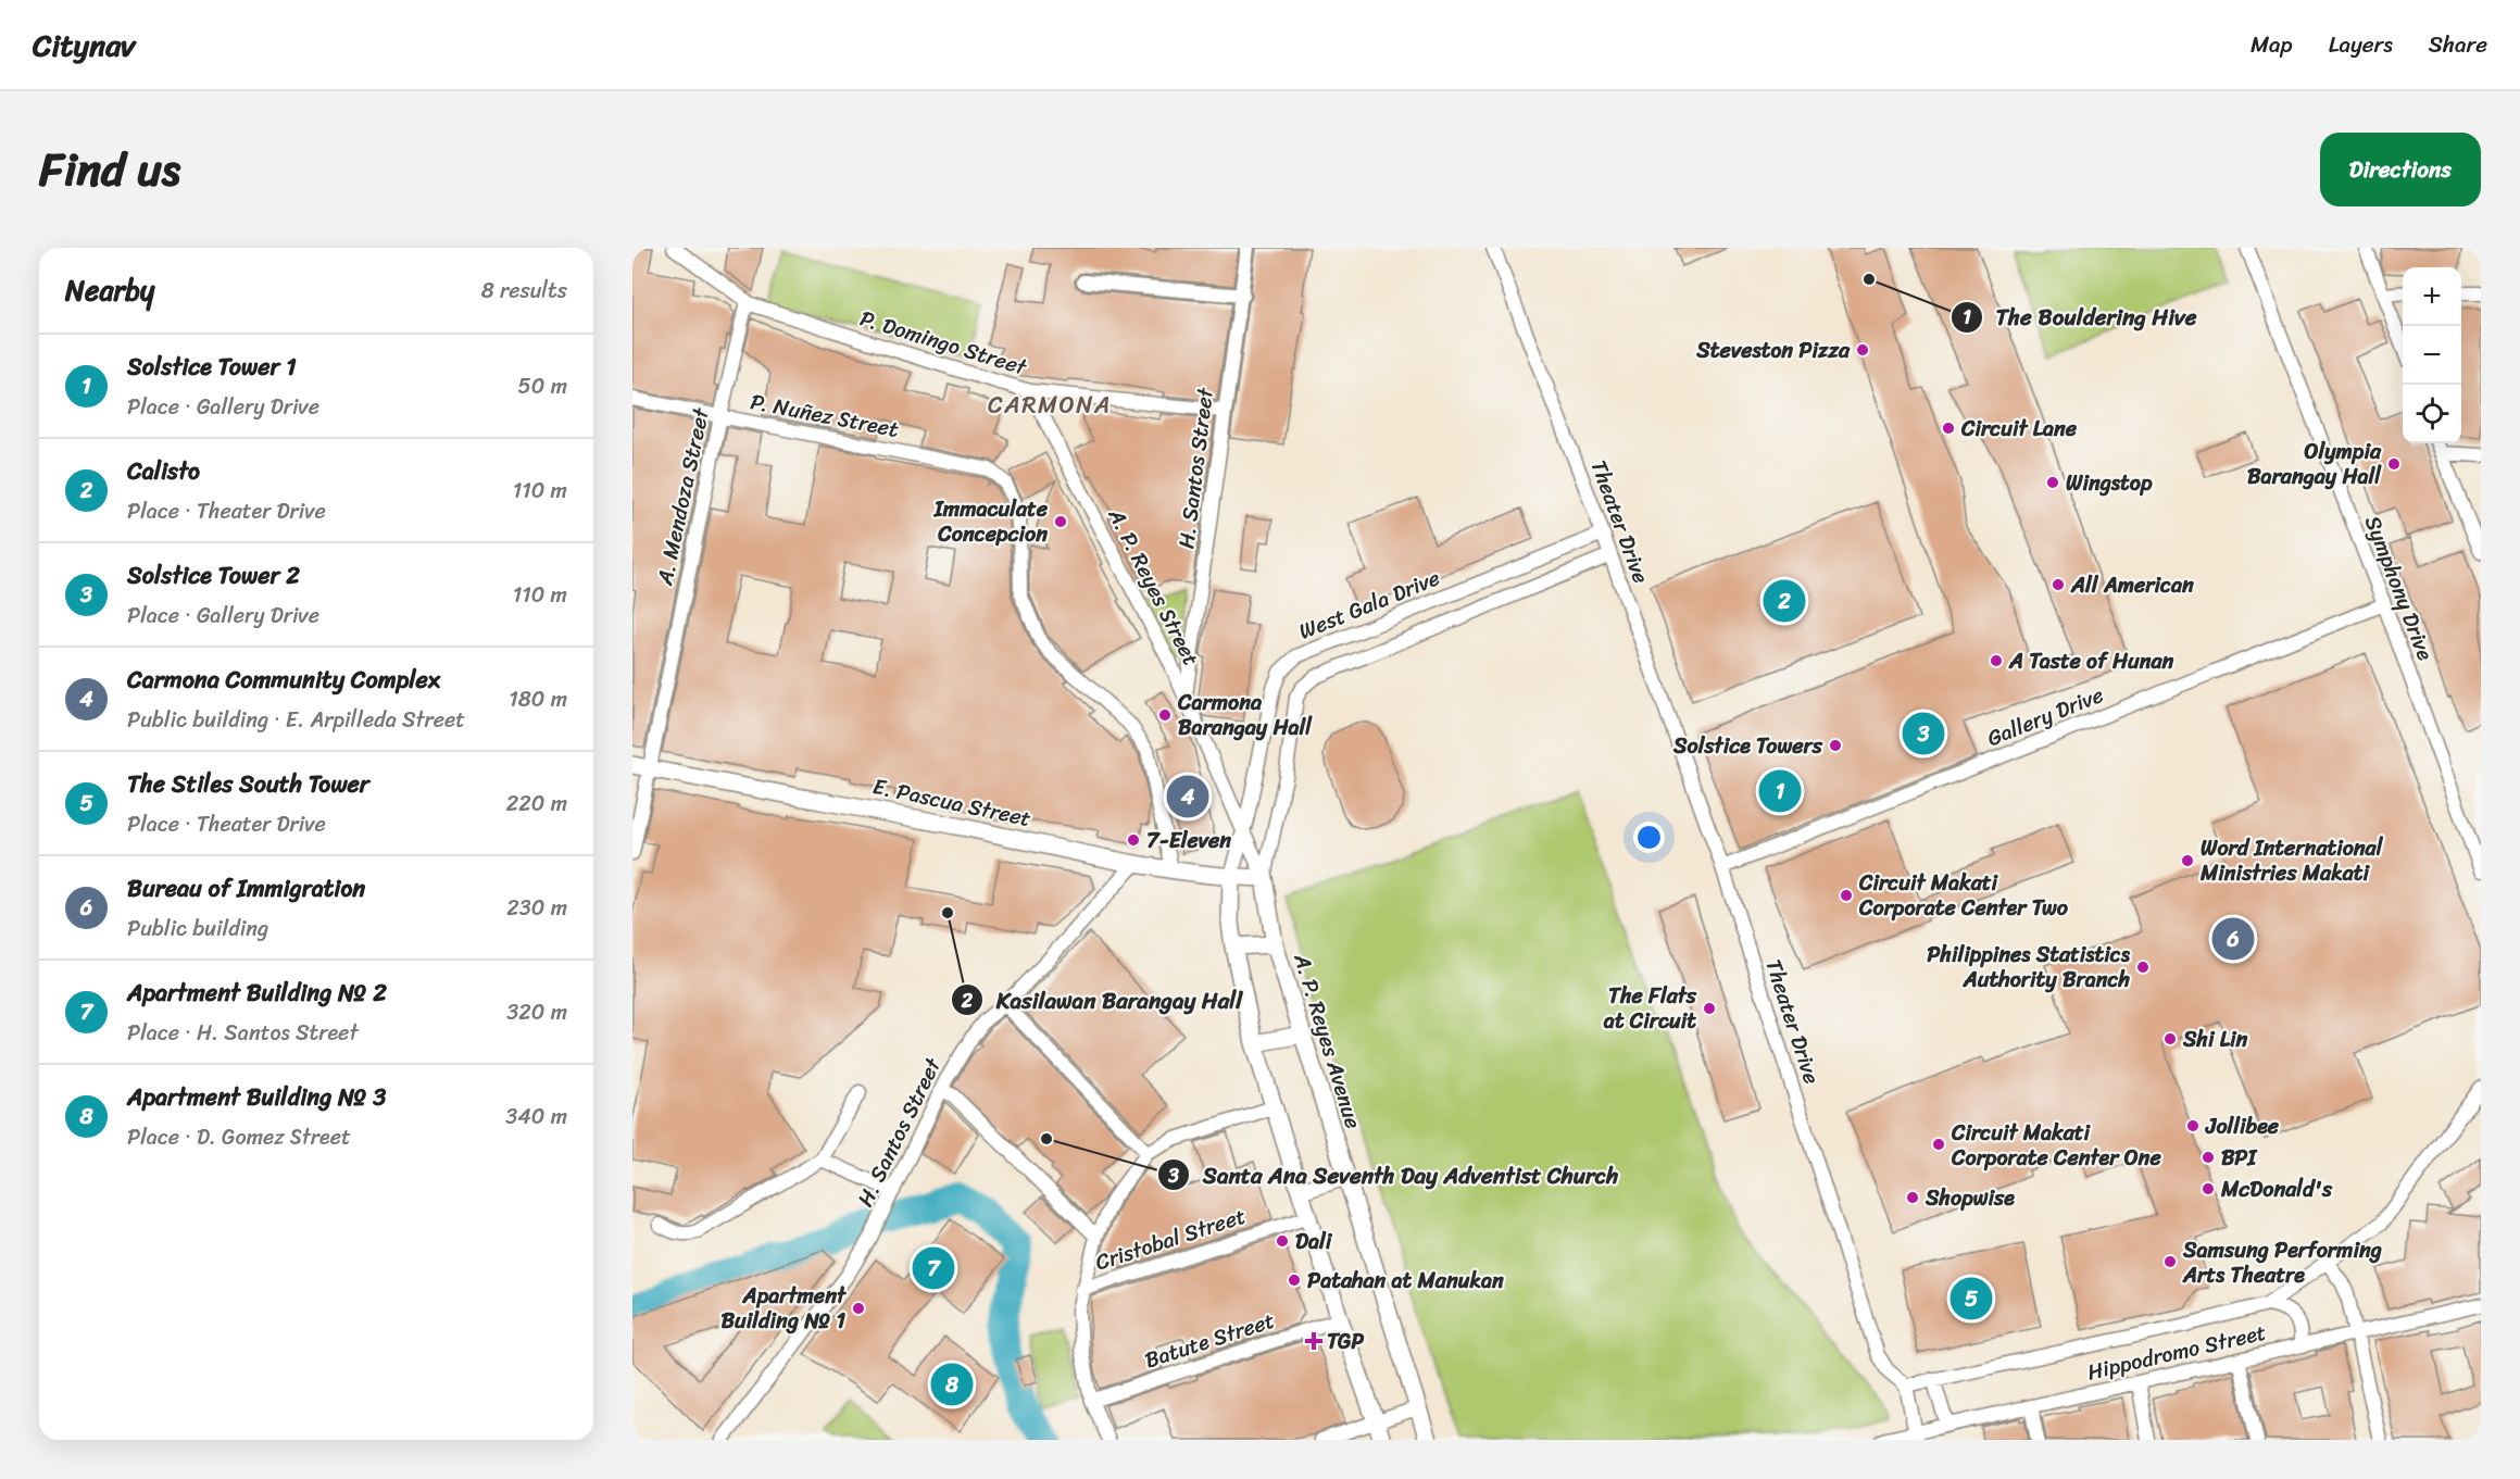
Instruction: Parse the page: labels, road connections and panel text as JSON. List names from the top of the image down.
{
  "streets": {
    "street": [
      "P. Domingo Street",
      "P. Nuñez Street",
      "H. Santos Street",
      "A. Mendoza Street",
      "Theater Drive",
      "A. P. Reyes Street",
      "Symphony Drive",
      "West Gala Drive",
      "Gallery Drive",
      "E. Pascua Street",
      "A. P. Reyes Avenue",
      "Cristobal Street",
      "Batute Street",
      "Hippodromo Street"
    ]
  },
  "crossings": [
    ["P. Domingo Street", "H. Santos Street"],
    ["P. Domingo Street", "A. Mendoza Street"],
    ["P. Domingo Street", "A. P. Reyes Street"],
    ["P. Nuñez Street", "A. Mendoza Street"],
    ["P. Nuñez Street", "E. Pascua Street"],
    ["H. Santos Street", "A. P. Reyes Street"],
    ["H. Santos Street", "E. Pascua Street"],
    ["A. Mendoza Street", "E. Pascua Street"],
    ["Theater Drive", "West Gala Drive"],
    ["Theater Drive", "Gallery Drive"],
    ["A. P. Reyes Street", "West Gala Drive"],
    ["A. P. Reyes Street", "E. Pascua Street"],
    ["A. P. Reyes Street", "A. P. Reyes Avenue"],
    ["Symphony Drive", "Gallery Drive"],
    ["West Gala Drive", "E. Pascua Street"],
    ["E. Pascua Street", "A. P. Reyes Avenue"]
  ],
  "districts": ["CARMONA"],
  "places": {
    "other": [
      "The Bouldering Hive",
      "Steveston Pizza",
      "Circuit Lane",
      "Olympia Barangay Hall",
      "Wingstop",
      "Immaculate Concepcion",
      "All American",
      "A Taste of Hunan",
      "Carmona Barangay Hall",
      "Solstice Towers",
      "7-Eleven",
      "Word International Ministries Makati",
      "Circuit Makati Corporate Center Two",
      "Kasilawan Barangay Hall",
      "Philippines Statistics Authority Branch",
      "The Flats at Circuit",
      "Shi Lin",
      "Jollibee",
      "Santa Ana Seventh Day Adventist Church",
      "Circuit Makati Corporate Center One",
      "BPI",
      "McDonald's",
      "Shopwise",
      "Dali",
      "Samsung Performing Arts Theatre",
      "Patahan at Manukan",
      "Apartment Building № 1"
    ],
    "health": ["TGP"]
  },
  "page": {
    "header": "Citynav",
    "nav": ["Map", "Layers", "Share"],
    "title": "Find us",
    "buttons": "Directions",
    "heading": ["Nearby", "8 results"],
    "map_buttons": ["+", "−"],
    "list": [
      {
        "mark": "1",
        "name": "Solstice Tower 1",
        "note": "Place · Gallery Drive",
        "value": "50 m"
      },
      {
        "mark": "2",
        "name": "Calisto",
        "note": "Place · Theater Drive",
        "value": "110 m"
      },
      {
        "mark": "3",
        "name": "Solstice Tower 2",
        "note": "Place · Gallery Drive",
        "value": "110 m"
      },
      {
        "mark": "4",
        "name": "Carmona Community Complex",
        "note": "Public building · E. Arpilleda Street",
        "value": "180 m"
      },
      {
        "mark": "5",
        "name": "The Stiles South Tower",
        "note": "Place · Theater Drive",
        "value": "220 m"
      },
      {
        "mark": "6",
        "name": "Bureau of Immigration",
        "note": "Public building",
        "value": "230 m"
      },
      {
        "mark": "7",
        "name": "Apartment Building № 2",
        "note": "Place · H. Santos Street",
        "value": "320 m"
      },
      {
        "mark": "8",
        "name": "Apartment Building № 3",
        "note": "Place · D. Gomez Street",
        "value": "340 m"
      }
    ],
    "pins": [
      "2",
      "3",
      "1",
      "4",
      "6",
      "7",
      "5",
      "8"
    ]
  }
}
